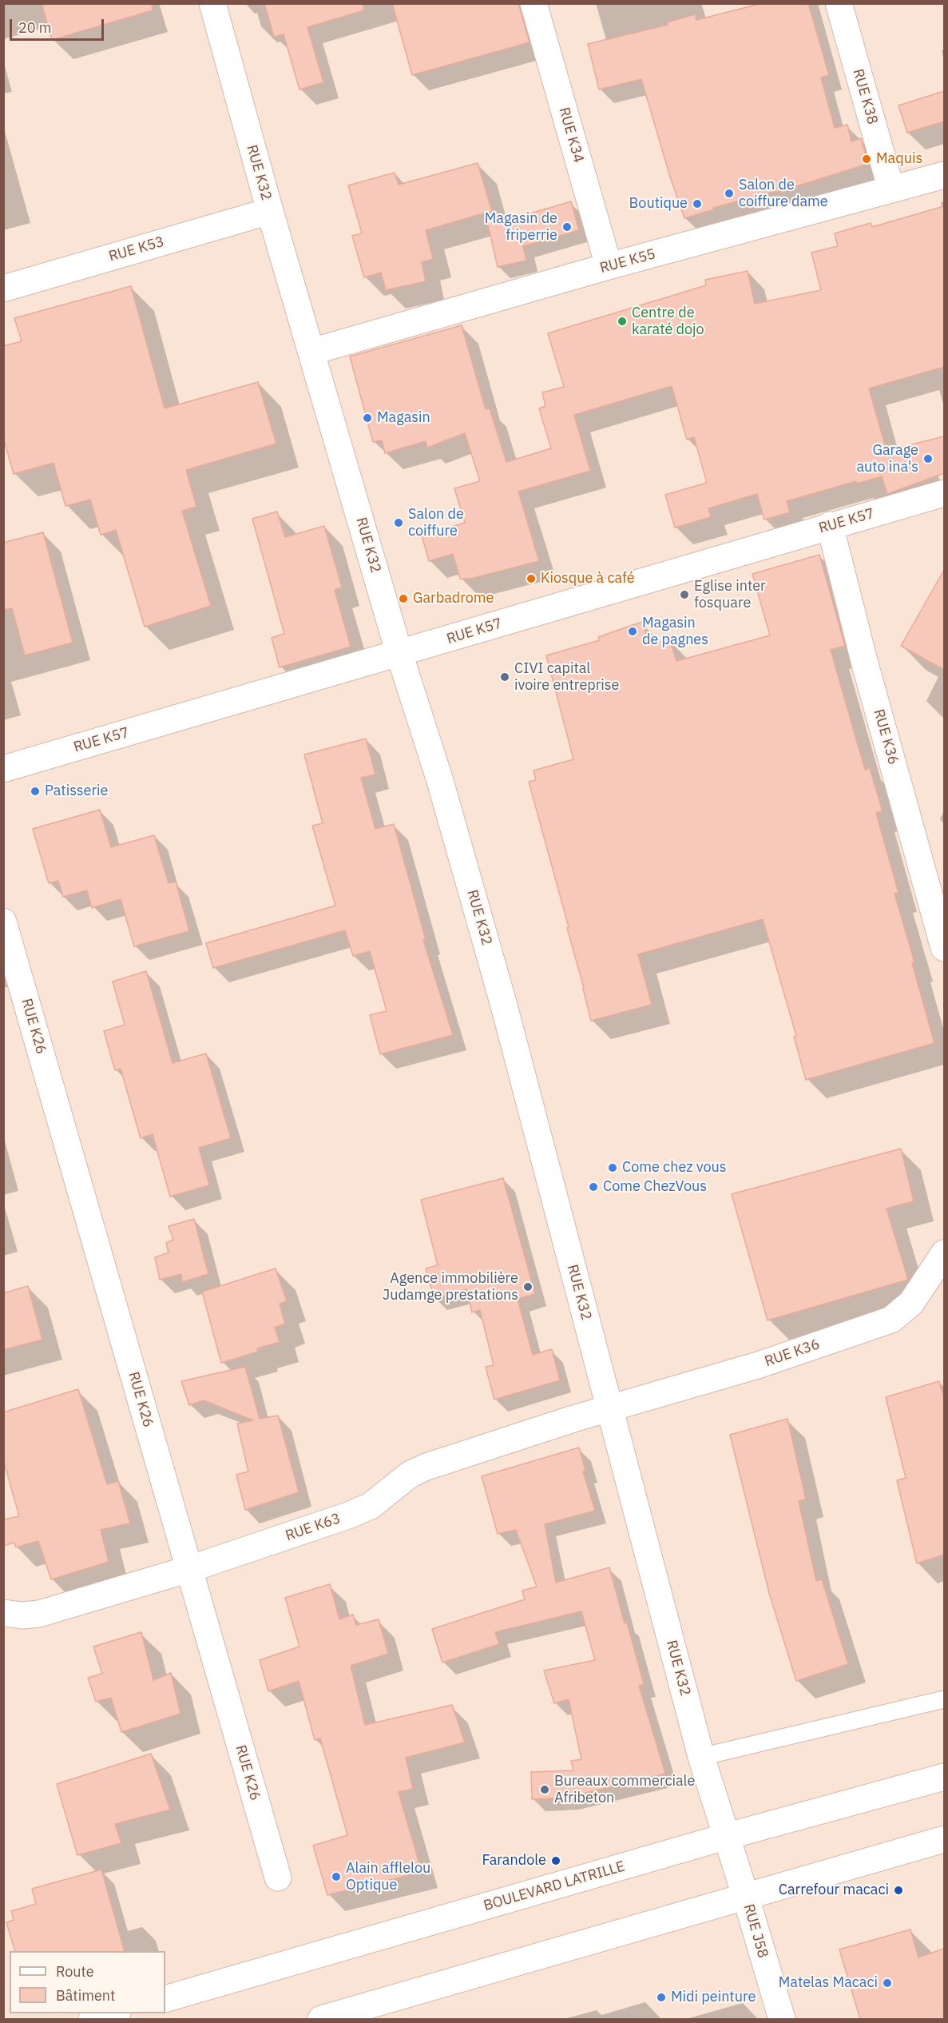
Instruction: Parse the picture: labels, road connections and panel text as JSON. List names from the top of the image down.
{
  "streets": {
    "street": [
      "RUE K38",
      "RUE K34",
      "RUE K32",
      "RUE K53",
      "RUE K55",
      "RUE K57",
      "RUE K36",
      "RUE K26",
      "RUE K63",
      "BOULEVARD LATRILLE",
      "RUE J58"
    ]
  },
  "crossings": [
    ["RUE K38", "RUE K55"],
    ["RUE K34", "RUE K55"],
    ["RUE K32", "RUE K53"],
    ["RUE K32", "RUE K55"],
    ["RUE K32", "RUE K57"],
    ["RUE K32", "RUE K36"],
    ["RUE K32", "RUE K63"],
    ["RUE K32", "BOULEVARD LATRILLE"],
    ["RUE K32", "RUE J58"],
    ["RUE K57", "RUE K36"],
    ["RUE K36", "RUE K63"],
    ["RUE K26", "RUE K63"],
    ["BOULEVARD LATRILLE", "RUE J58"]
  ],
  "places": [
    "Maquis",
    "Salon de coiffure dame",
    "Boutique",
    "Magasin de friperrie",
    "Centre de karaté dojo",
    "Magasin",
    "Garage auto ina's",
    "Salon de coiffure",
    "Kiosque à café",
    "Eglise inter fosquare",
    "Garbadrome",
    "Magasin de pagnes",
    "CIVI capital ivoire entreprise",
    "Patisserie",
    "Come chez vous",
    "Come ChezVous",
    "Agence immobilière Judamge prestations",
    "Bureaux commerciale Afribeton",
    "Farandole",
    "Alain afflelou Optique",
    "Carrefour macaci",
    "Matelas Macaci",
    "Midi peinture"
  ],
  "legend": ["Route", "Bâtiment"],
  "scale_bar": "20 m"
}
